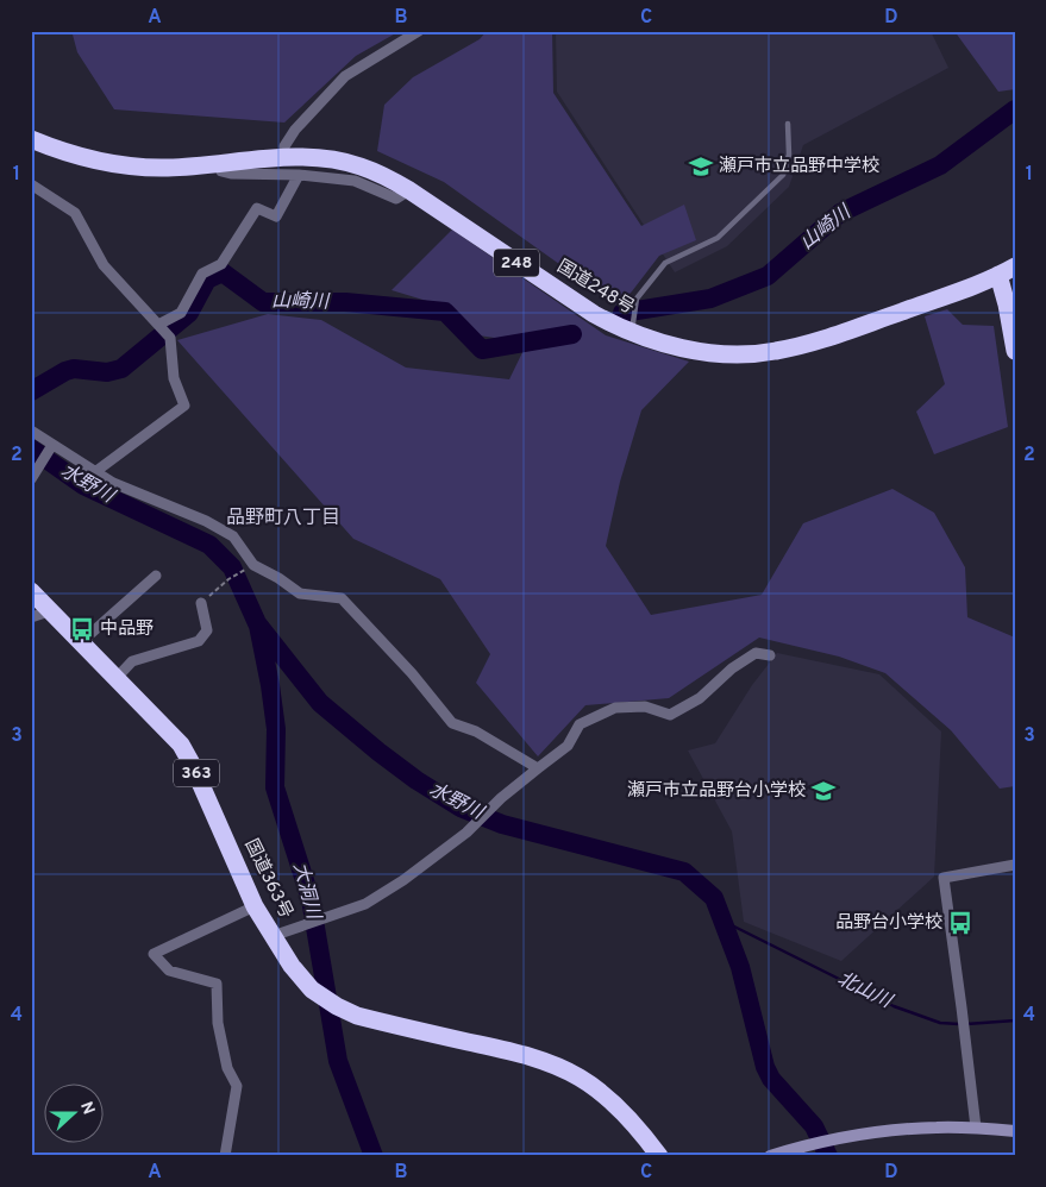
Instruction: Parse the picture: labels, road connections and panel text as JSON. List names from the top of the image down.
{
  "streets": {
    "highway": [
      "248",
      "国道248号",
      "363",
      "国道363号"
    ]
  },
  "districts": ["品野町八丁目"],
  "water": [
    "山崎川",
    "水野川",
    "大洞川",
    "北山川"
  ],
  "places": {
    "school or university": ["瀬戸市立品野中学校", "瀬戸市立品野台小学校"],
    "bus stop": ["中品野", "品野台小学校"]
  },
  "north": "right",
  "grid": {
    "columns": [
      "A",
      "B",
      "C",
      "D"
    ],
    "rows": [
      "1",
      "2",
      "3",
      "4"
    ]
  }
}
